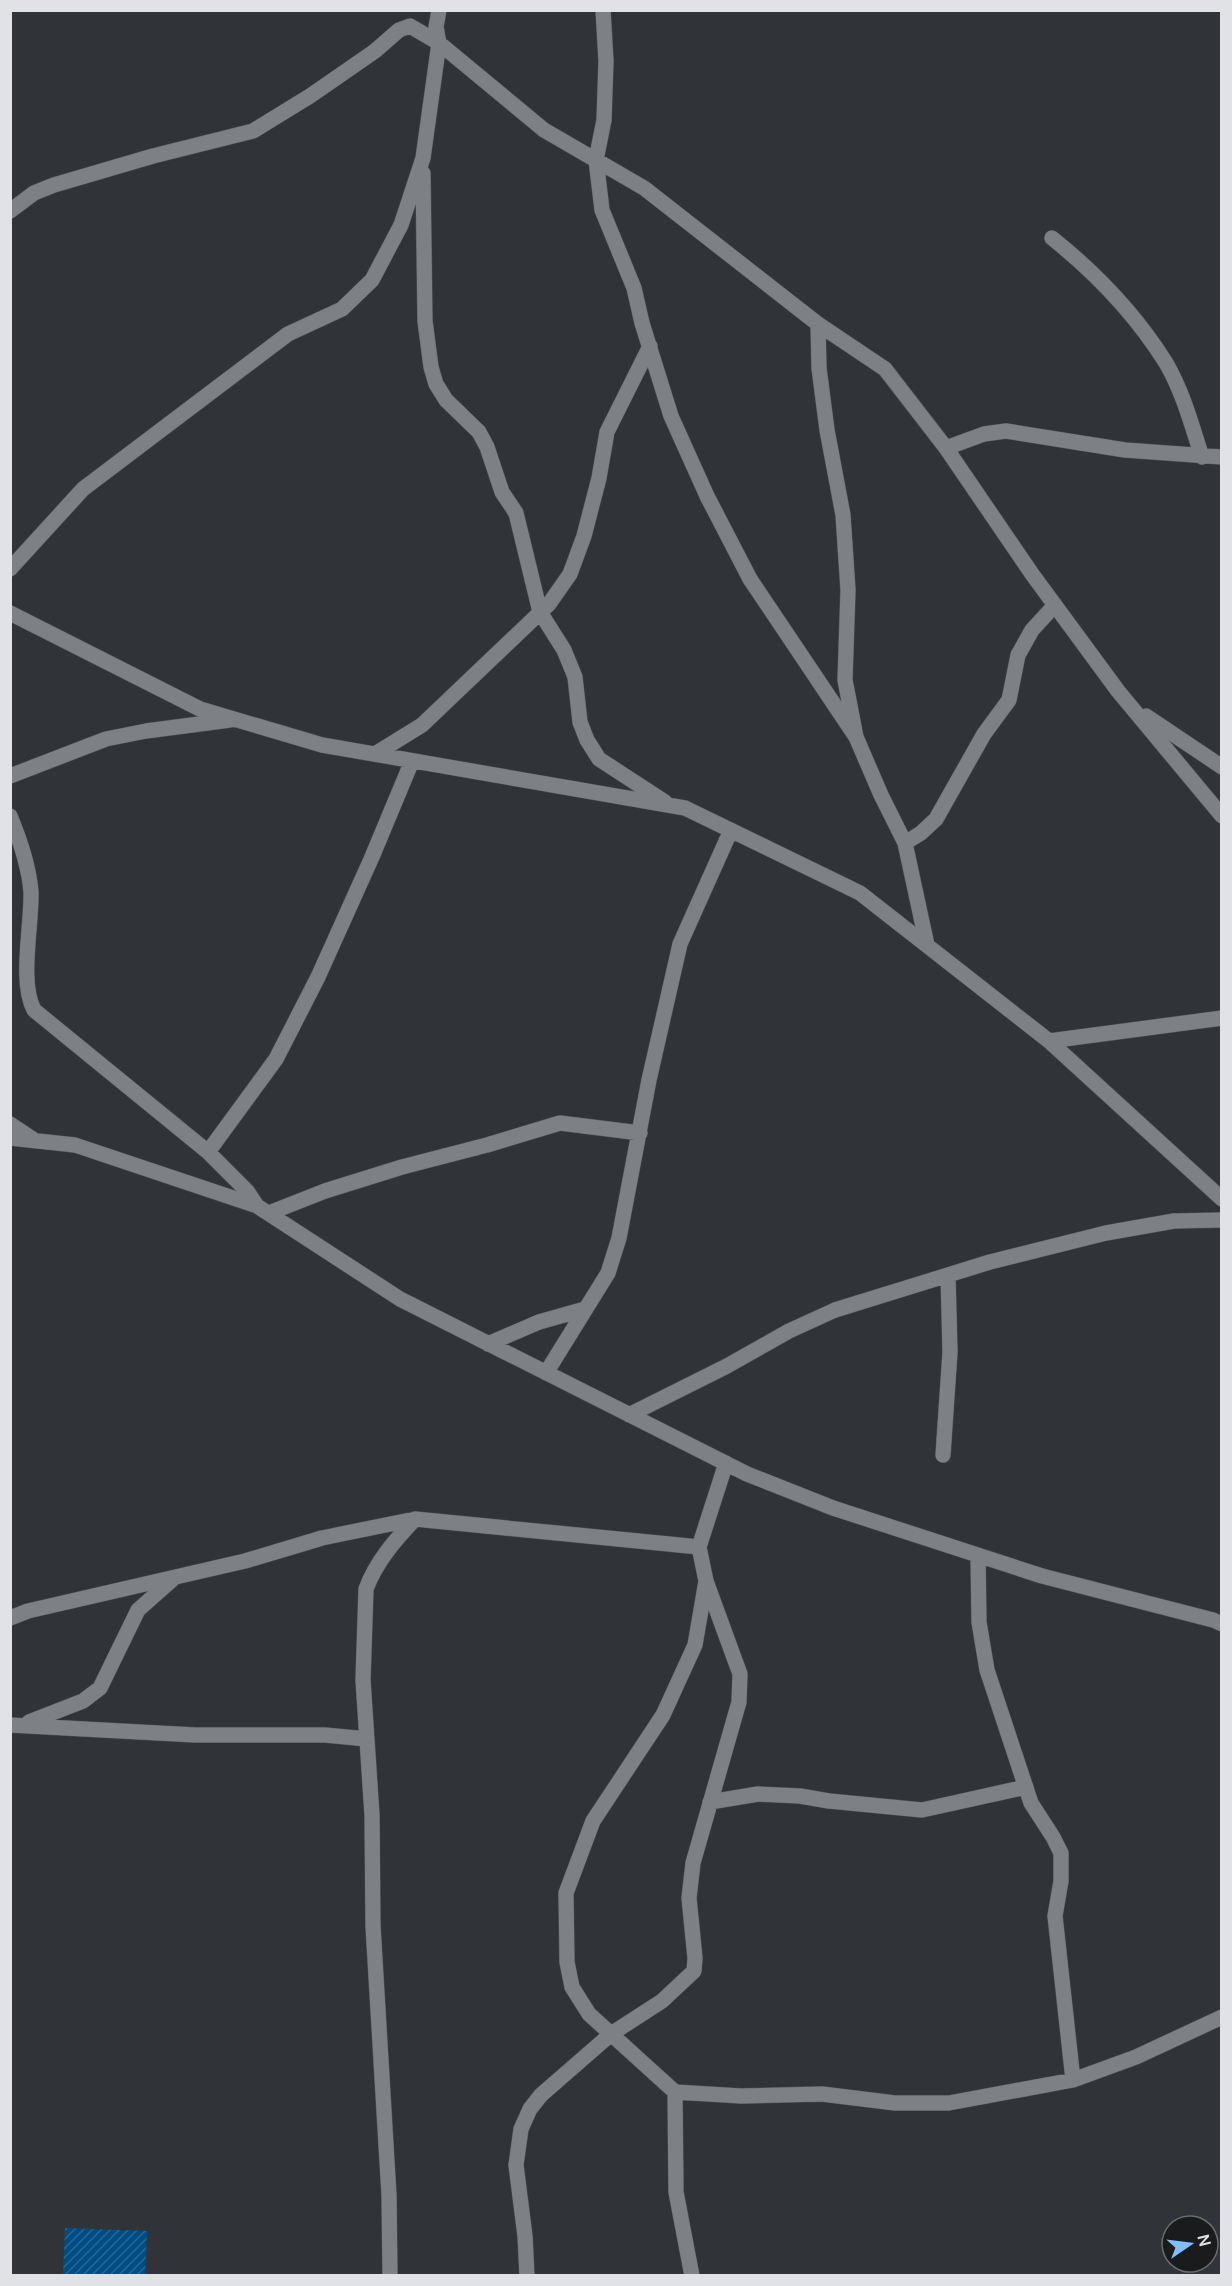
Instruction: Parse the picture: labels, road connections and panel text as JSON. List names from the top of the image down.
{
  "north": "right"
}
